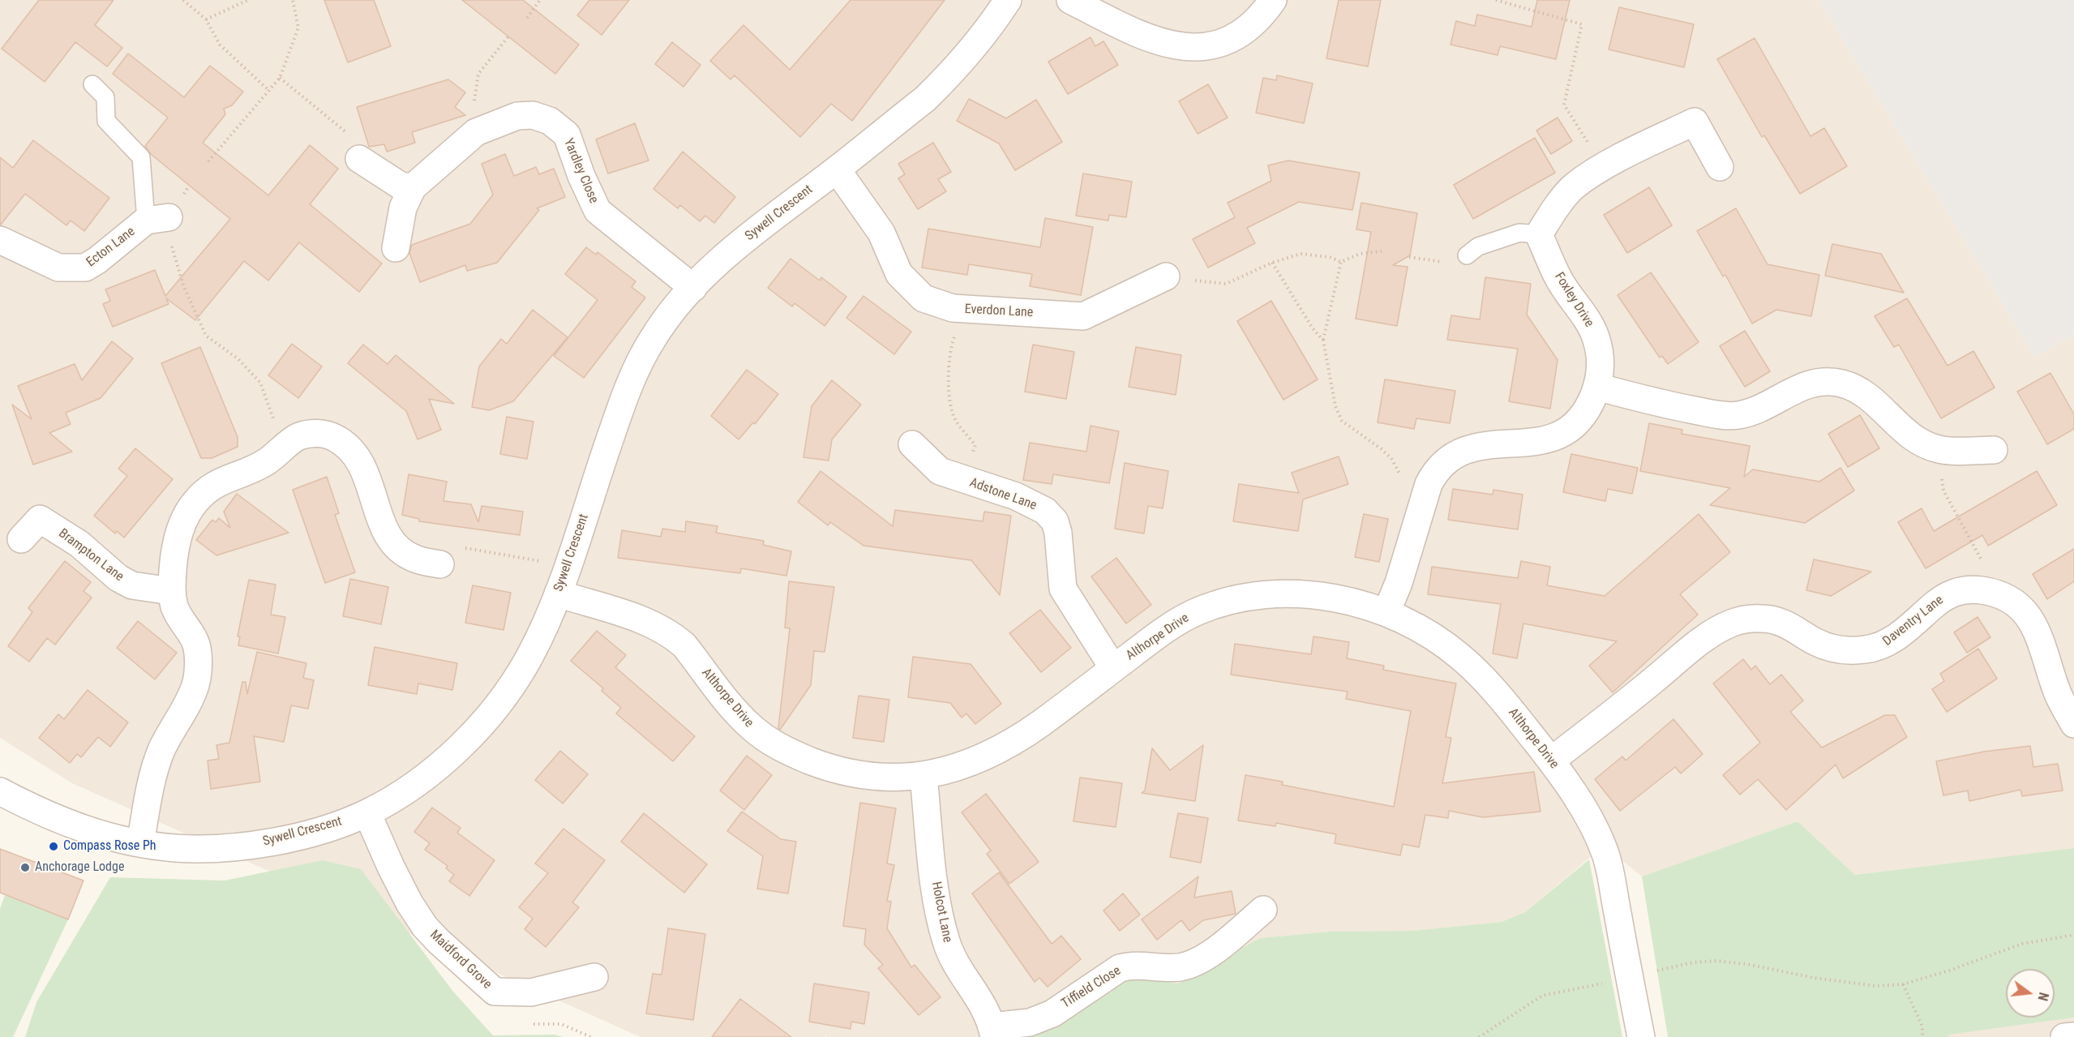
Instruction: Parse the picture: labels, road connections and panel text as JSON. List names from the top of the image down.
{
  "streets": {
    "street": [
      "Yardley Close",
      "Sywell Crescent",
      "Ecton Lane",
      "Foxley Drive",
      "Everdon Lane",
      "Adstone Lane",
      "Brampton Lane",
      "Daventry Lane",
      "Althorpe Drive",
      "Holcot Lane",
      "Maidford Grove",
      "Tiffield Close"
    ]
  },
  "crossings": [
    ["Yardley Close", "Sywell Crescent"],
    ["Sywell Crescent", "Everdon Lane"],
    ["Sywell Crescent", "Althorpe Drive"],
    ["Sywell Crescent", "Maidford Grove"],
    ["Foxley Drive", "Althorpe Drive"],
    ["Adstone Lane", "Althorpe Drive"],
    ["Daventry Lane", "Althorpe Drive"],
    ["Althorpe Drive", "Holcot Lane"],
    ["Holcot Lane", "Tiffield Close"]
  ],
  "places": ["Compass Rose Ph", "Anchorage Lodge"],
  "north": "right"
}
